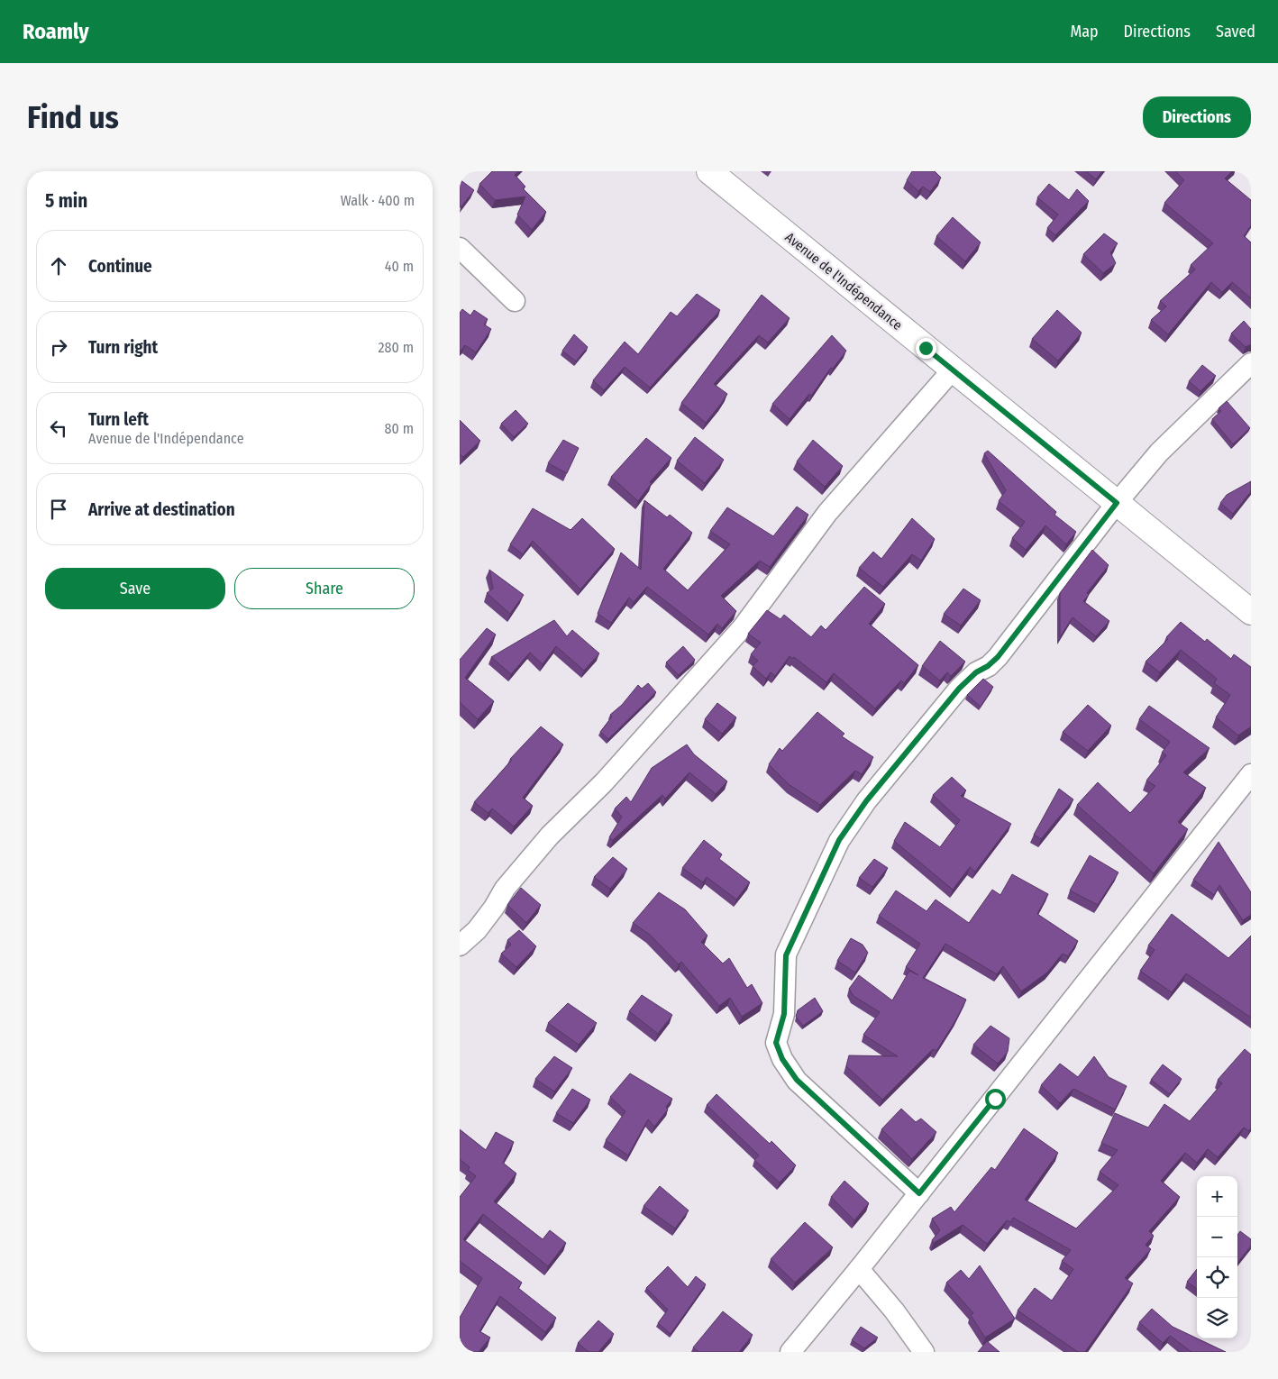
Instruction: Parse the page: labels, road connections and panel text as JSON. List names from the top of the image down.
{
  "streets": {
    "main road": ["Avenue de l'Indépendance"]
  },
  "page": {
    "header": "Roamly",
    "nav": ["Map", "Directions", "Saved"],
    "buttons": [
      "Directions",
      ["Save", "Share"]
    ],
    "title": "Find us",
    "heading": ["5 min", "Walk · 400 m"],
    "list": [
      ["Continue", "40 m"],
      ["Turn right", "280 m"],
      ["Turn left", "Avenue de l'Indépendance", "80 m"],
      "Arrive at destination"
    ],
    "map_buttons": ["+", "−"]
  }
}
